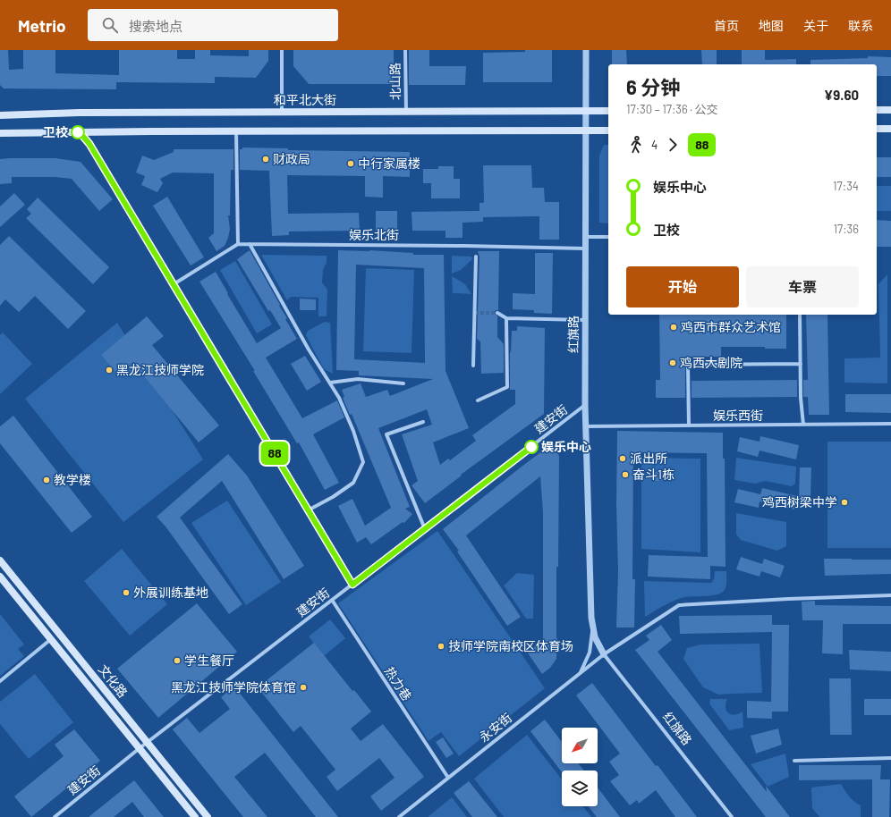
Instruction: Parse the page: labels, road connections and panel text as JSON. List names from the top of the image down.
{
  "streets": {
    "main road": ["和平北大街", "文化路"],
    "street": [
      "北山路",
      "娱乐北街",
      "红旗路",
      "娱乐西街",
      "建安街",
      "热力巷",
      "永安街"
    ]
  },
  "crossings": [
    ["北山路", "和平北大街"],
    ["和平北大街", "红旗路"],
    ["娱乐北街", "红旗路"],
    ["红旗路", "娱乐西街"],
    ["红旗路", "建安街"],
    ["红旗路", "永安街"],
    ["建安街", "文化路"],
    ["建安街", "热力巷"],
    ["热力巷", "永安街"]
  ],
  "places": [
    "卫校",
    "财政局",
    "中行家属楼",
    "鸡西市群众艺术馆",
    "鸡西大剧院",
    "黑龙江技师学院",
    "娱乐中心",
    "派出所",
    "奋斗1栋",
    "教学楼",
    "鸡西树梁中学",
    "外展训练基地",
    "技师学院南校区体育场",
    "学生餐厅",
    "黑龙江技师学院体育馆"
  ],
  "lines": ["bus line 88"],
  "north": "bottom left",
  "page": {
    "header": "Metrio",
    "search": "搜索地点",
    "nav": [
      "首页",
      "地图",
      "关于",
      "联系"
    ],
    "on_map": "88",
    "heading": ["6 分钟", "17:30 – 17:36 · 公交", "¥9.60"],
    "legs": ["4", "88"],
    "list": [
      {
        "name": "娱乐中心",
        "value": "17:34"
      },
      {
        "name": "卫校",
        "value": "17:36"
      }
    ],
    "buttons": ["开始", "车票"]
  }
}
